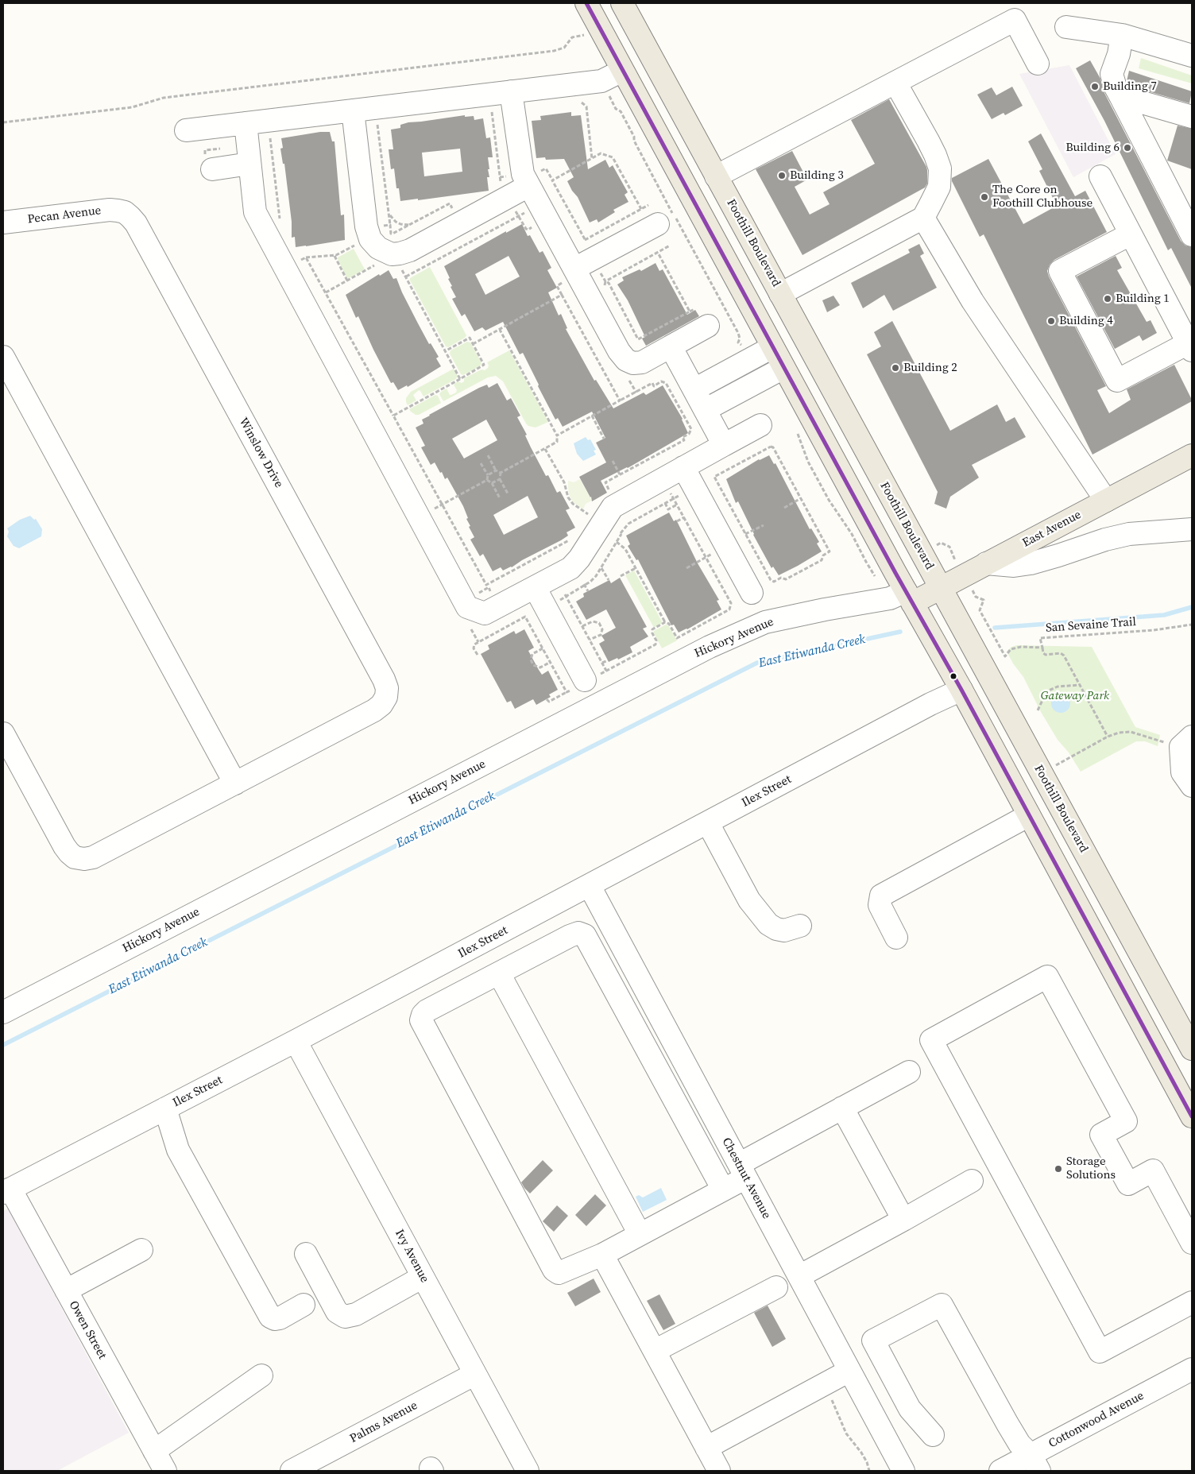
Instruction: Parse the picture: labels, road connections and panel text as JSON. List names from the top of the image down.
{
  "streets": {
    "main road": ["Foothill Boulevard", "East Avenue"],
    "street": [
      "Pecan Avenue",
      "Winslow Drive",
      "Hickory Avenue",
      "Ilex Street",
      "Chestnut Avenue",
      "Ivy Avenue",
      "Owen Street",
      "Cottonwood Avenue",
      "Palms Avenue"
    ],
    "path": ["San Sevaine Trail"]
  },
  "crossings": [
    ["Pecan Avenue", "Winslow Drive"],
    ["Foothill Boulevard", "East Avenue"],
    ["East Avenue", "Hickory Avenue"],
    ["Ilex Street", "Chestnut Avenue"],
    ["Ilex Street", "Ivy Avenue"],
    ["Ilex Street", "Owen Street"],
    ["Ivy Avenue", "Palms Avenue"]
  ],
  "water": ["East Etiwanda Creek"],
  "parks": ["Gateway Park"],
  "places": [
    "Building 7",
    "Building 6",
    "Building 3",
    "The Core on Foothill Clubhouse",
    "Building 1",
    "Building 4",
    "Building 2",
    "Storage Solutions"
  ]
}
